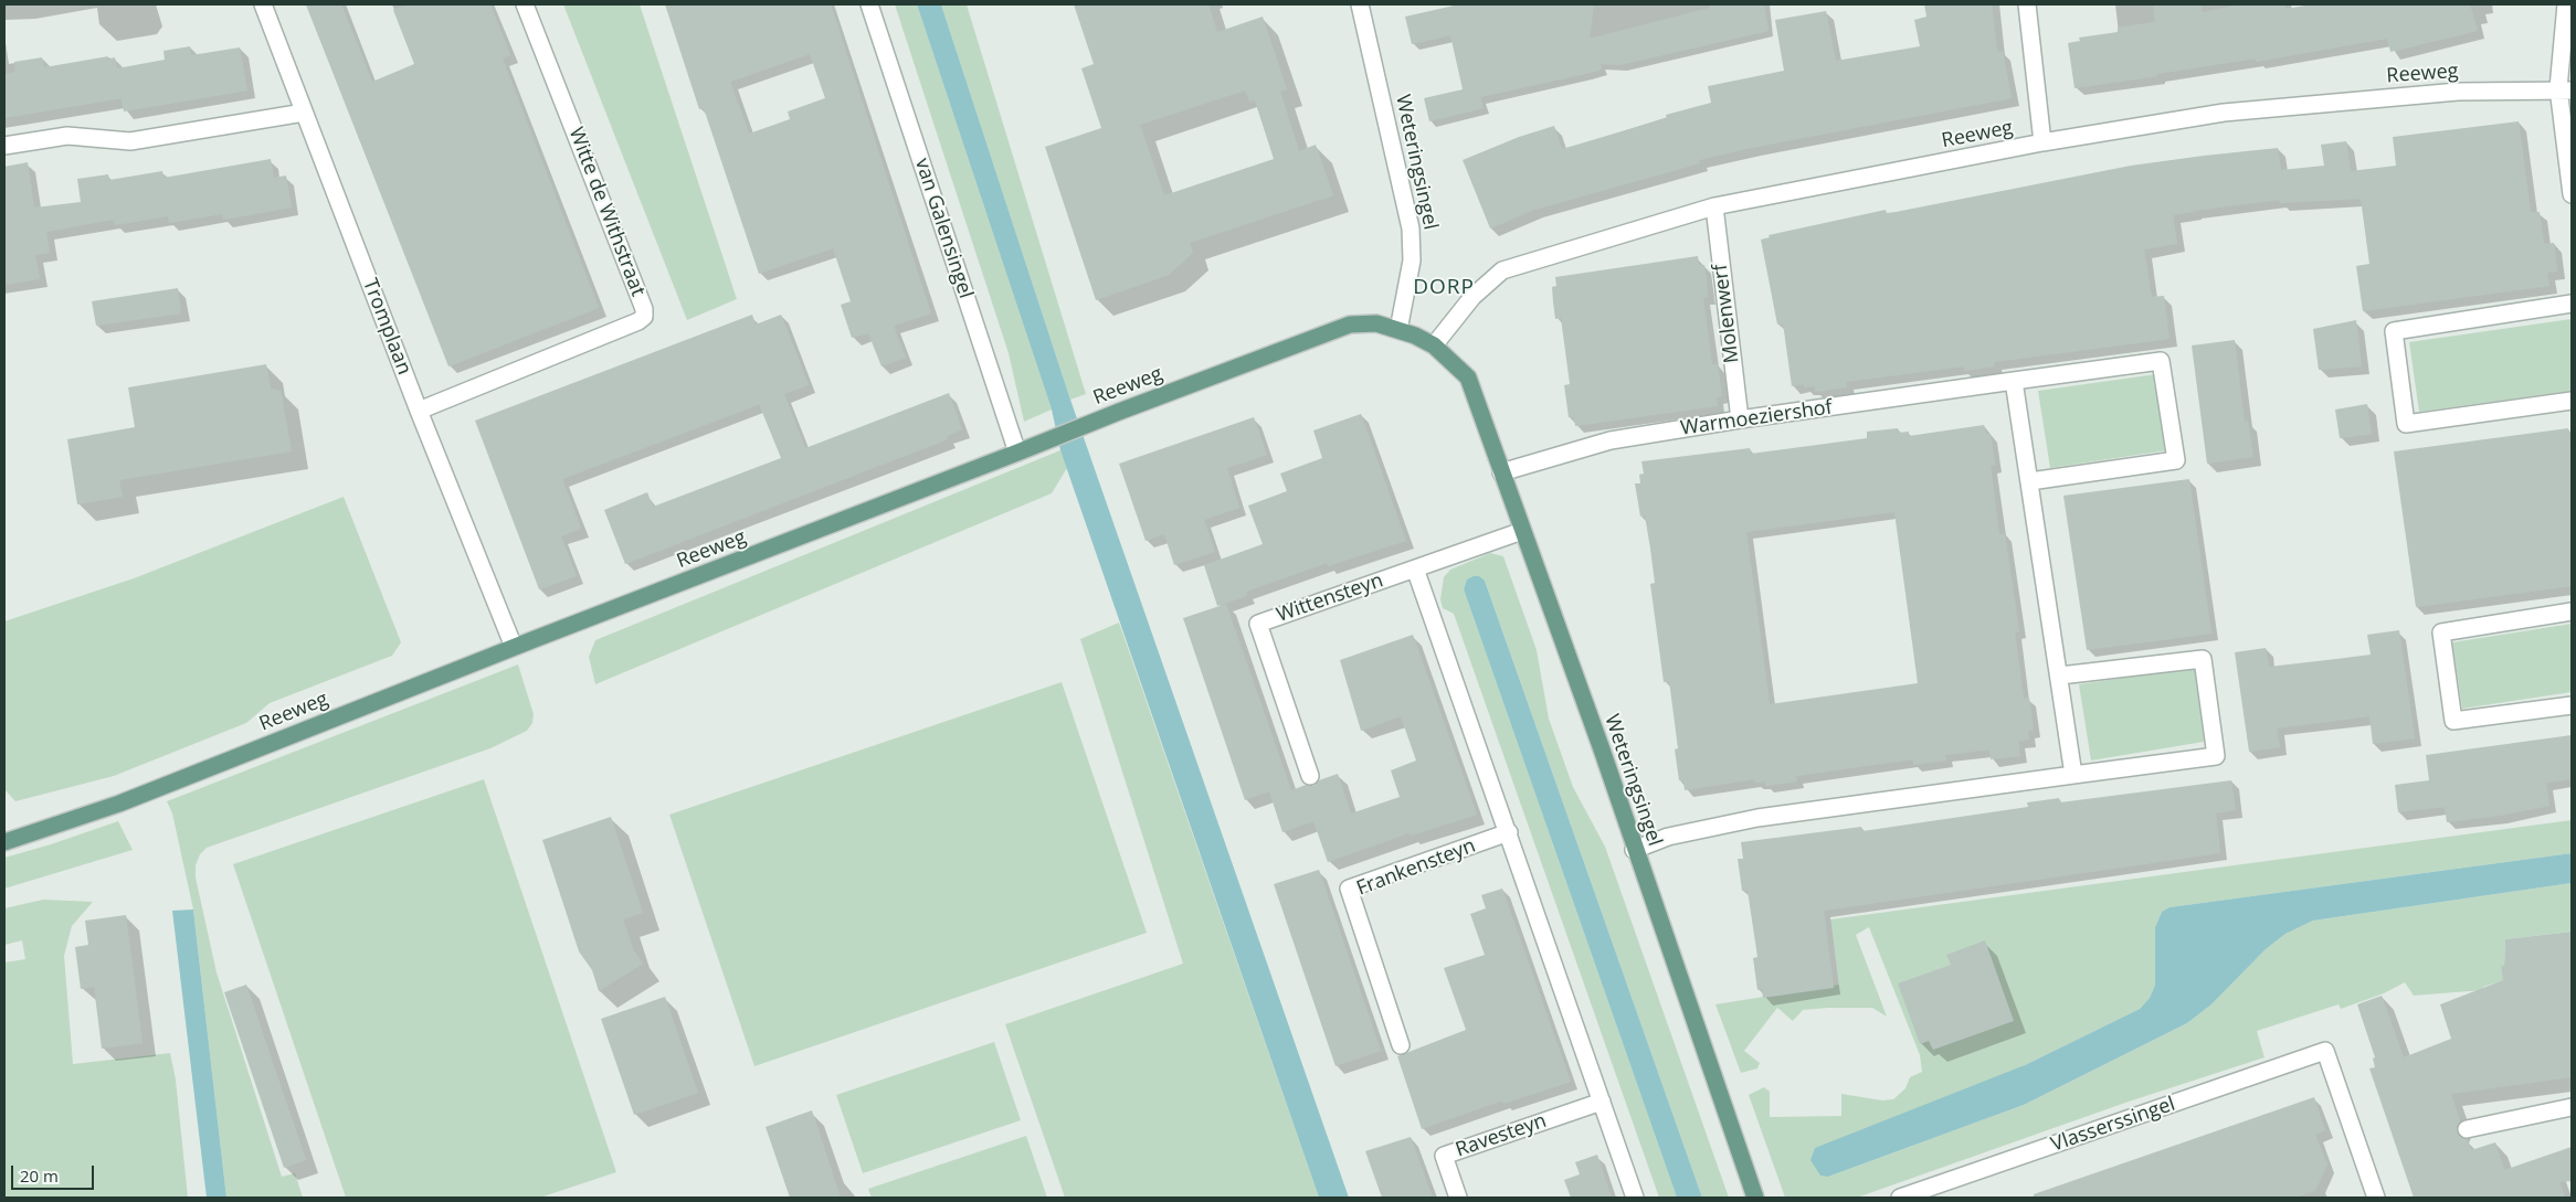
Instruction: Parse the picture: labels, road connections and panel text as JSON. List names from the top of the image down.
{
  "streets": {
    "main road": ["Reeweg", "Weteringsingel"],
    "street": [
      "Witte de Withstraat",
      "van Galensingel",
      "Molenwerf",
      "Tromplaan",
      "Warmoeziershof",
      "Wittensteyn",
      "Frankensteyn",
      "Vlasserssingel",
      "Ravesteyn"
    ]
  },
  "crossings": [
    ["Reeweg", "Weteringsingel"],
    ["Reeweg", "van Galensingel"],
    ["Reeweg", "Molenwerf"],
    ["Reeweg", "Tromplaan"],
    ["Weteringsingel", "Warmoeziershof"],
    ["Weteringsingel", "Wittensteyn"],
    ["Witte de Withstraat", "Tromplaan"],
    ["Molenwerf", "Warmoeziershof"]
  ],
  "districts": ["DORP"],
  "scale_bar": "20 m"
}
